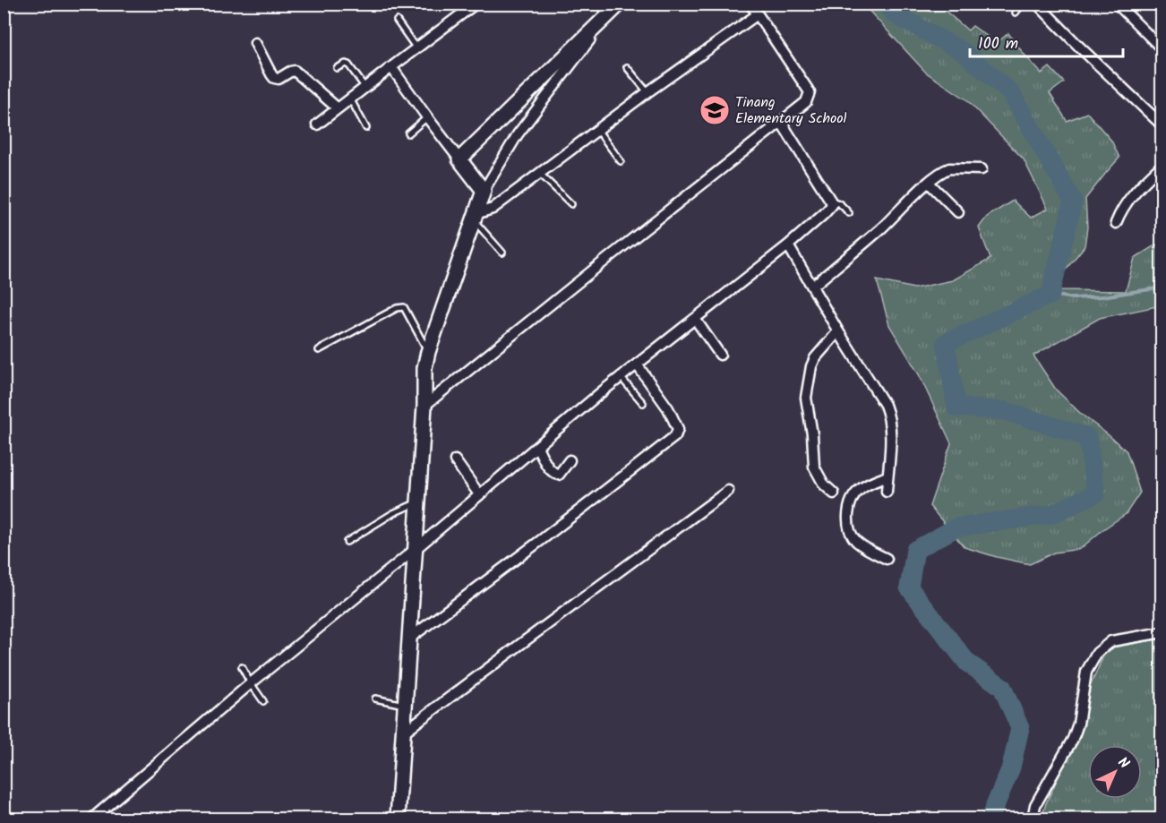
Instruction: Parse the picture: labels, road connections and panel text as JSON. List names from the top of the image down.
{
  "places": {
    "school or university": ["Tinang Elementary School"]
  },
  "scale_bar": "100 m",
  "north": "top right"
}
